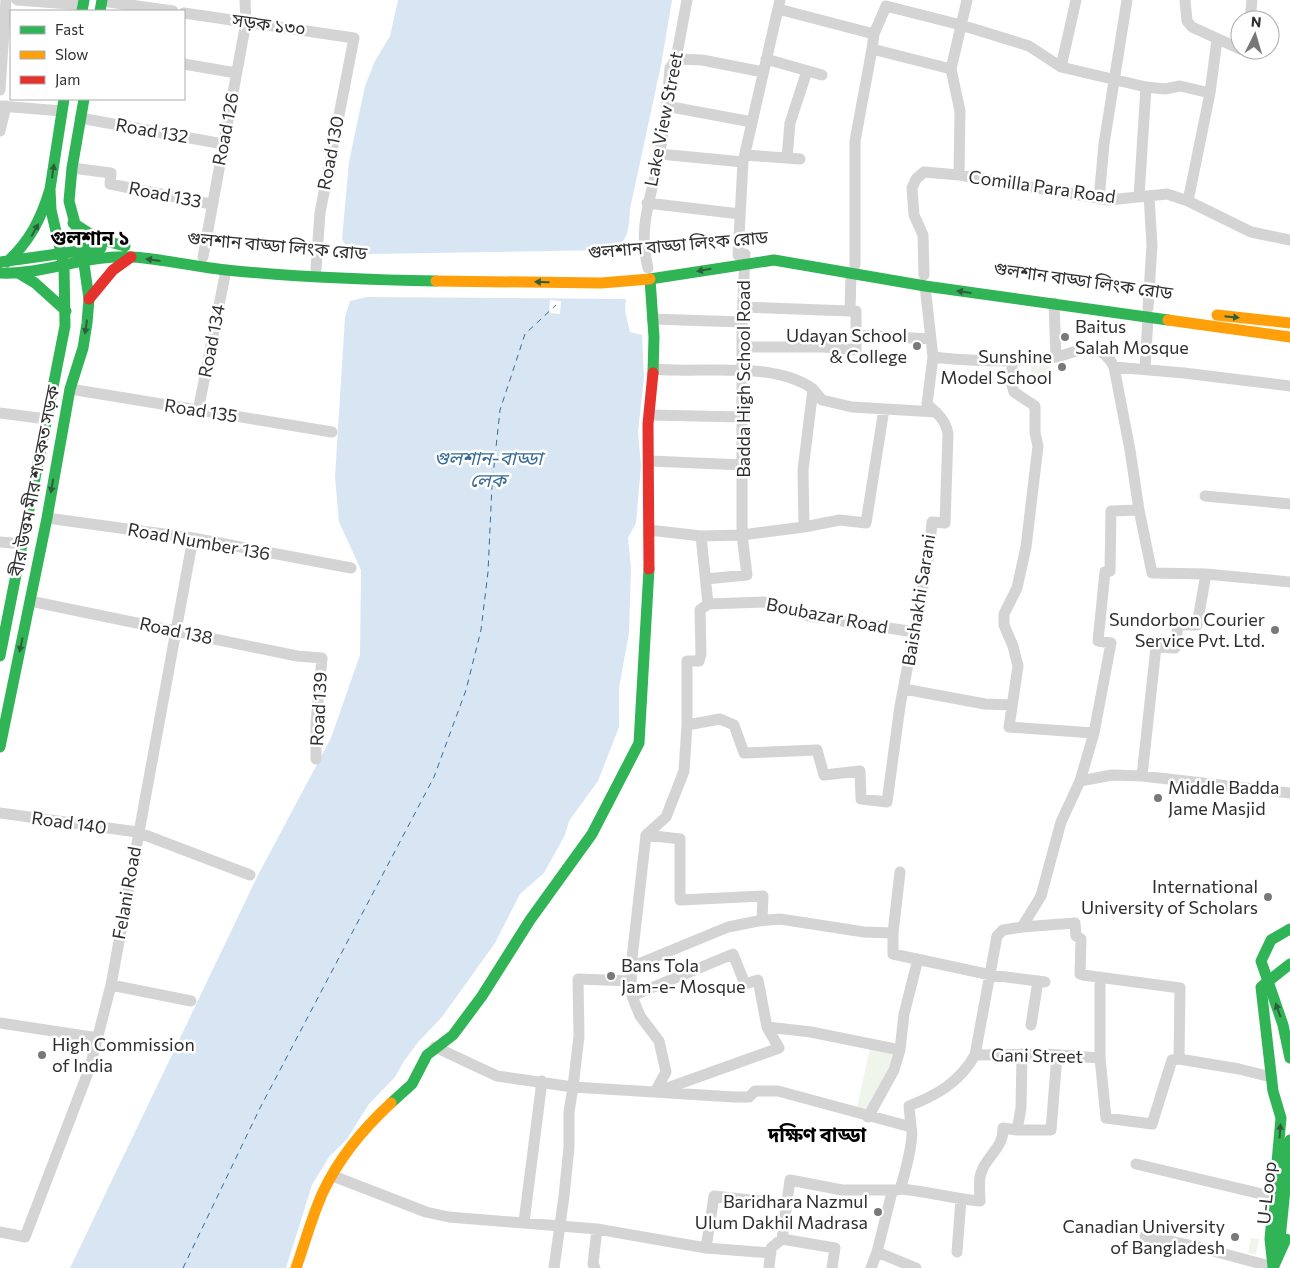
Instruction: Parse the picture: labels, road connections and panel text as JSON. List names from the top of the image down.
{
  "streets": {
    "main road": ["গুলশান বাড্ডা লিংক রোড", "বীর উত্তম মীর শওকত সড়ক", "U-Loop"],
    "street": [
      "সড়ক ১৩০",
      "Lake View Street",
      "Road 126",
      "Road 132",
      "Road 130",
      "Comilla Para Road",
      "Road 133",
      "Road 134",
      "Badda High School Road",
      "Road 135",
      "Road Number 136",
      "Baishakhi Sarani",
      "Boubazar Road",
      "Road 138",
      "Road 139",
      "Road 140",
      "Felani Road",
      "Gani Street"
    ]
  },
  "crossings": [
    ["সড়ক ১৩০", "Road 126"],
    ["সড়ক ১৩০", "Road 130"],
    ["Lake View Street", "গুলশান বাড্ডা লিংক রোড"],
    ["Road 126", "Road 132"],
    ["Road 126", "Road 133"],
    ["Road 126", "গুলশান বাড্ডা লিংক রোড"],
    ["Road 132", "বীর উত্তম মীর শওকত সড়ক"],
    ["Road 130", "গুলশান বাড্ডা লিংক রোড"],
    ["Comilla Para Road", "গুলশান বাড্ডা লিংক রোড"],
    ["Road 133", "বীর উত্তম মীর শওকত সড়ক"],
    ["গুলশান বাড্ডা লিংক রোড", "Road 134"],
    ["গুলশান বাড্ডা লিংক রোড", "Badda High School Road"],
    ["গুলশান বাড্ডা লিংক রোড", "বীর উত্তম মীর শওকত সড়ক"],
    ["Road 134", "Road 135"],
    ["Road 135", "বীর উত্তম মীর শওকত সড়ক"],
    ["বীর উত্তম মীর শওকত সড়ক", "Road Number 136"],
    ["বীর উত্তম মীর শওকত সড়ক", "Road 138"],
    ["Road Number 136", "Felani Road"],
    ["Baishakhi Sarani", "Boubazar Road"],
    ["Road 138", "Road 139"],
    ["Road 138", "Felani Road"],
    ["Road 140", "Felani Road"]
  ],
  "districts": ["গুলশান ১", "দক্ষিণ বাড্ডা"],
  "water": ["গুলশান-বাড্ডা লেক"],
  "places": [
    "Baitus Salah Mosque",
    "Udayan School & College",
    "Sunshine Model School",
    "Sundorbon Courier Service Pvt. Ltd.",
    "Middle Badda Jame Masjid",
    "International University of Scholars",
    "Bans Tola Jam-e- Mosque",
    "High Commission of India",
    "Baridhara Nazmul Ulum Dakhil Madrasa",
    "Canadian University of Bangladesh"
  ],
  "legend": ["Fast", "Slow", "Jam"],
  "north": "top"
}
